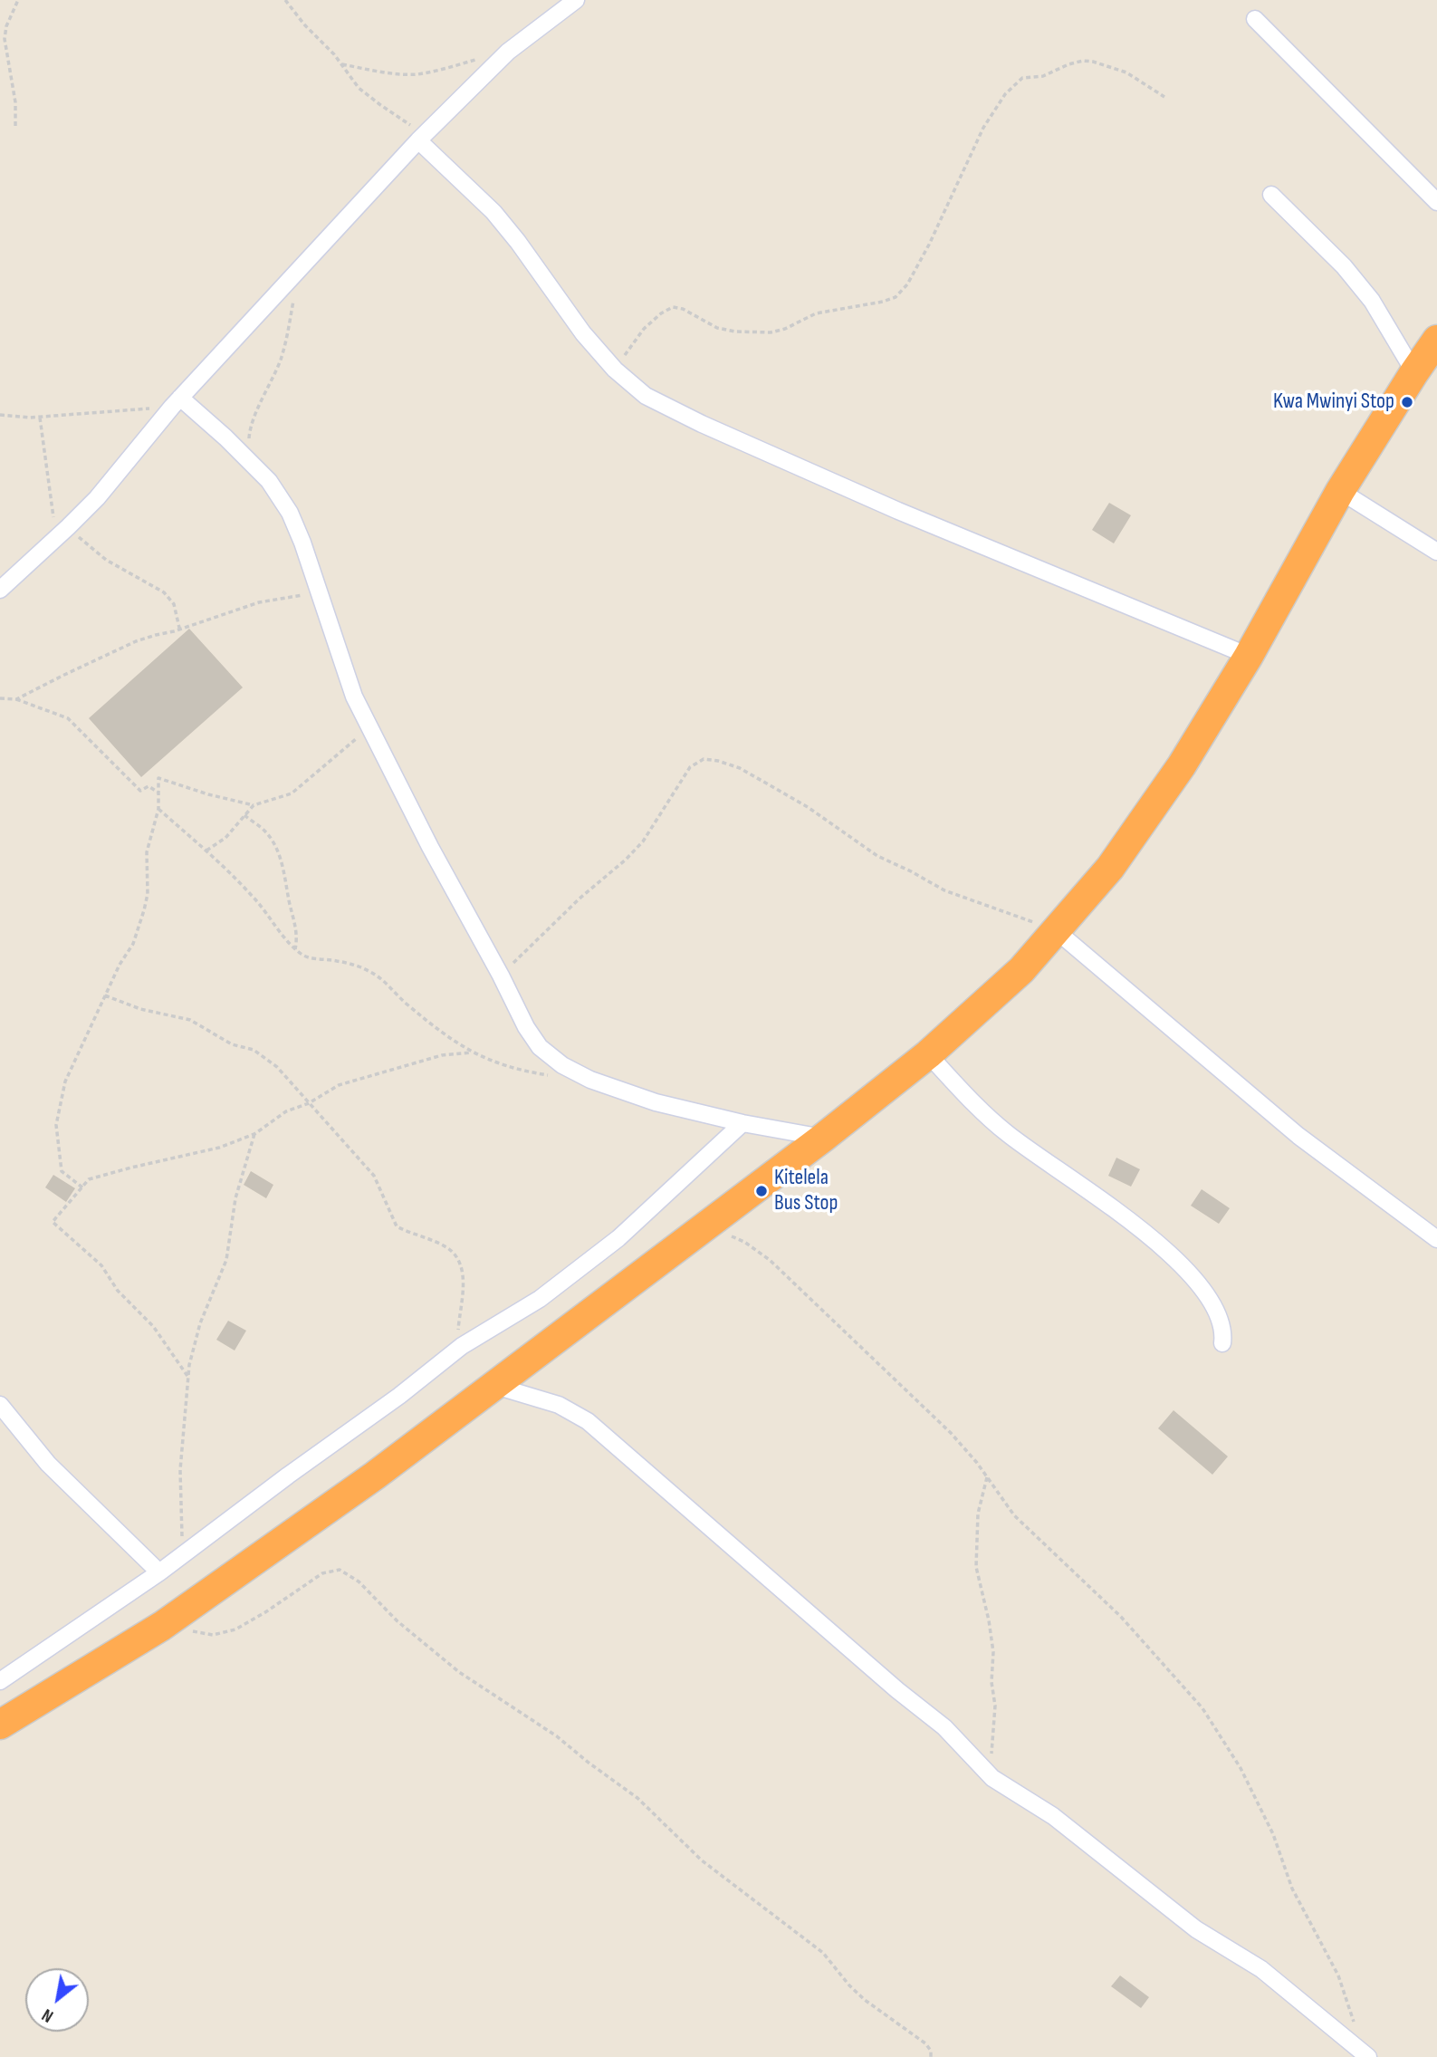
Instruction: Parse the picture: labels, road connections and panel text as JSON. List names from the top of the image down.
{
  "places": ["Kwa Mwinyi Stop", "Kitelela Bus Stop"],
  "north": "bottom left"
}
